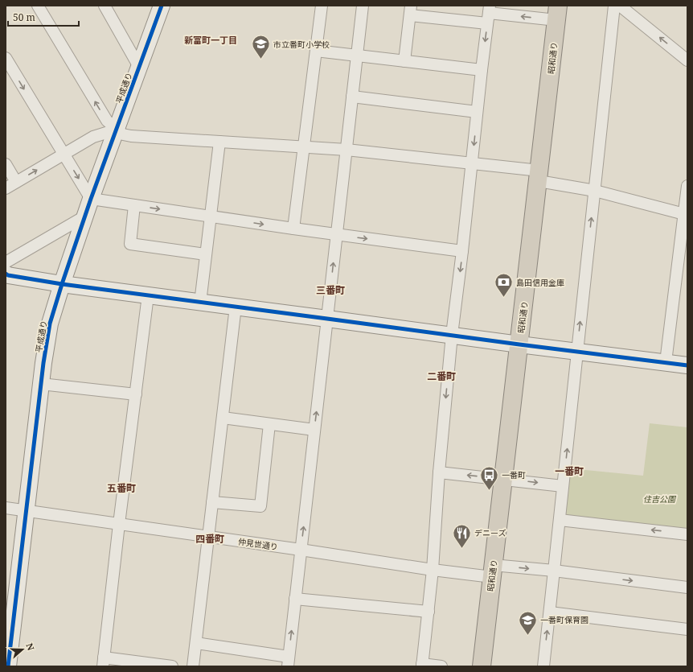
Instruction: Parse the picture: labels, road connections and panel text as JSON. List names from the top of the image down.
{
  "streets": {
    "highway": ["昭和通り"],
    "street": ["平成通り", "仲見世通り"]
  },
  "crossings": [
    ["昭和通り", "仲見世通り"],
    ["平成通り", "仲見世通り"]
  ],
  "districts": [
    "新富町一丁目",
    "三番町",
    "二番町",
    "一番町",
    "五番町",
    "四番町"
  ],
  "parks": ["住吉公園"],
  "places": {
    "school or university": ["市立番町小学校", "一番町保育園"],
    "bank": ["島田信用金庫"],
    "bus stop": ["一番町"],
    "restaurant": ["デニーズ"]
  },
  "scale_bar": "50 m",
  "north": "right"
}
